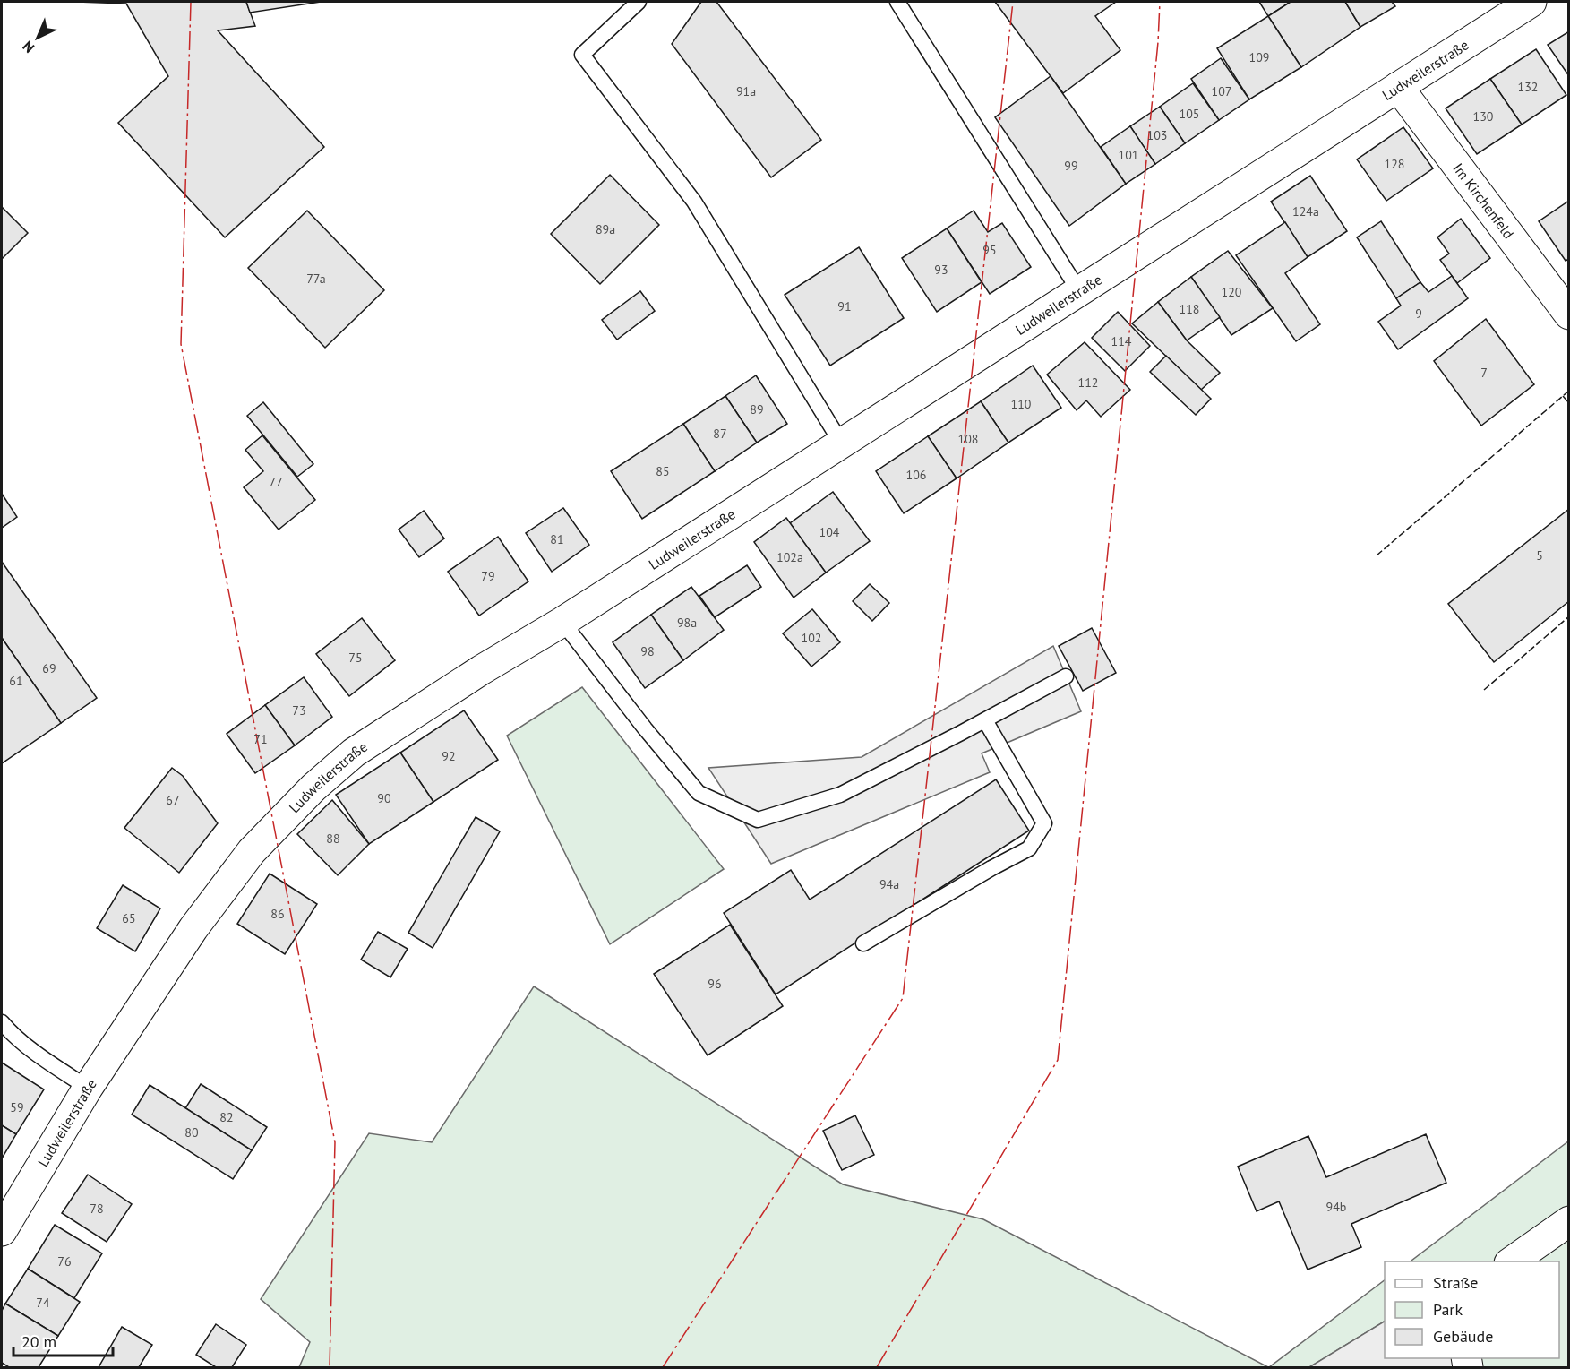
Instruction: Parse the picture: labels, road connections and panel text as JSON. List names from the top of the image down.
{
  "streets": {
    "main road": ["Ludweilerstraße", "Im Kirchenfeld"]
  },
  "crossings": [
    ["Ludweilerstraße", "Im Kirchenfeld"]
  ],
  "house_numbers": [
    "109",
    "132",
    "91a",
    "107",
    "105",
    "130",
    "103",
    "101",
    "128",
    "99",
    "124a",
    "89a",
    "95",
    "93",
    "77a",
    "120",
    "91",
    "118",
    "9",
    "114",
    "7",
    "112",
    "110",
    "89",
    "87",
    "108",
    "85",
    "106",
    "77",
    "104",
    "81",
    "5",
    "102a",
    "79",
    "98a",
    "102",
    "98",
    "75",
    "69",
    "61",
    "73",
    "71",
    "92",
    "90",
    "67",
    "88",
    "94a",
    "86",
    "65",
    "96",
    "59",
    "82",
    "80",
    "94b",
    "78",
    "76",
    "74"
  ],
  "legend": ["Straße", "Park", "Gebäude"],
  "scale_bar": "20 m",
  "north": "bottom left"
}
